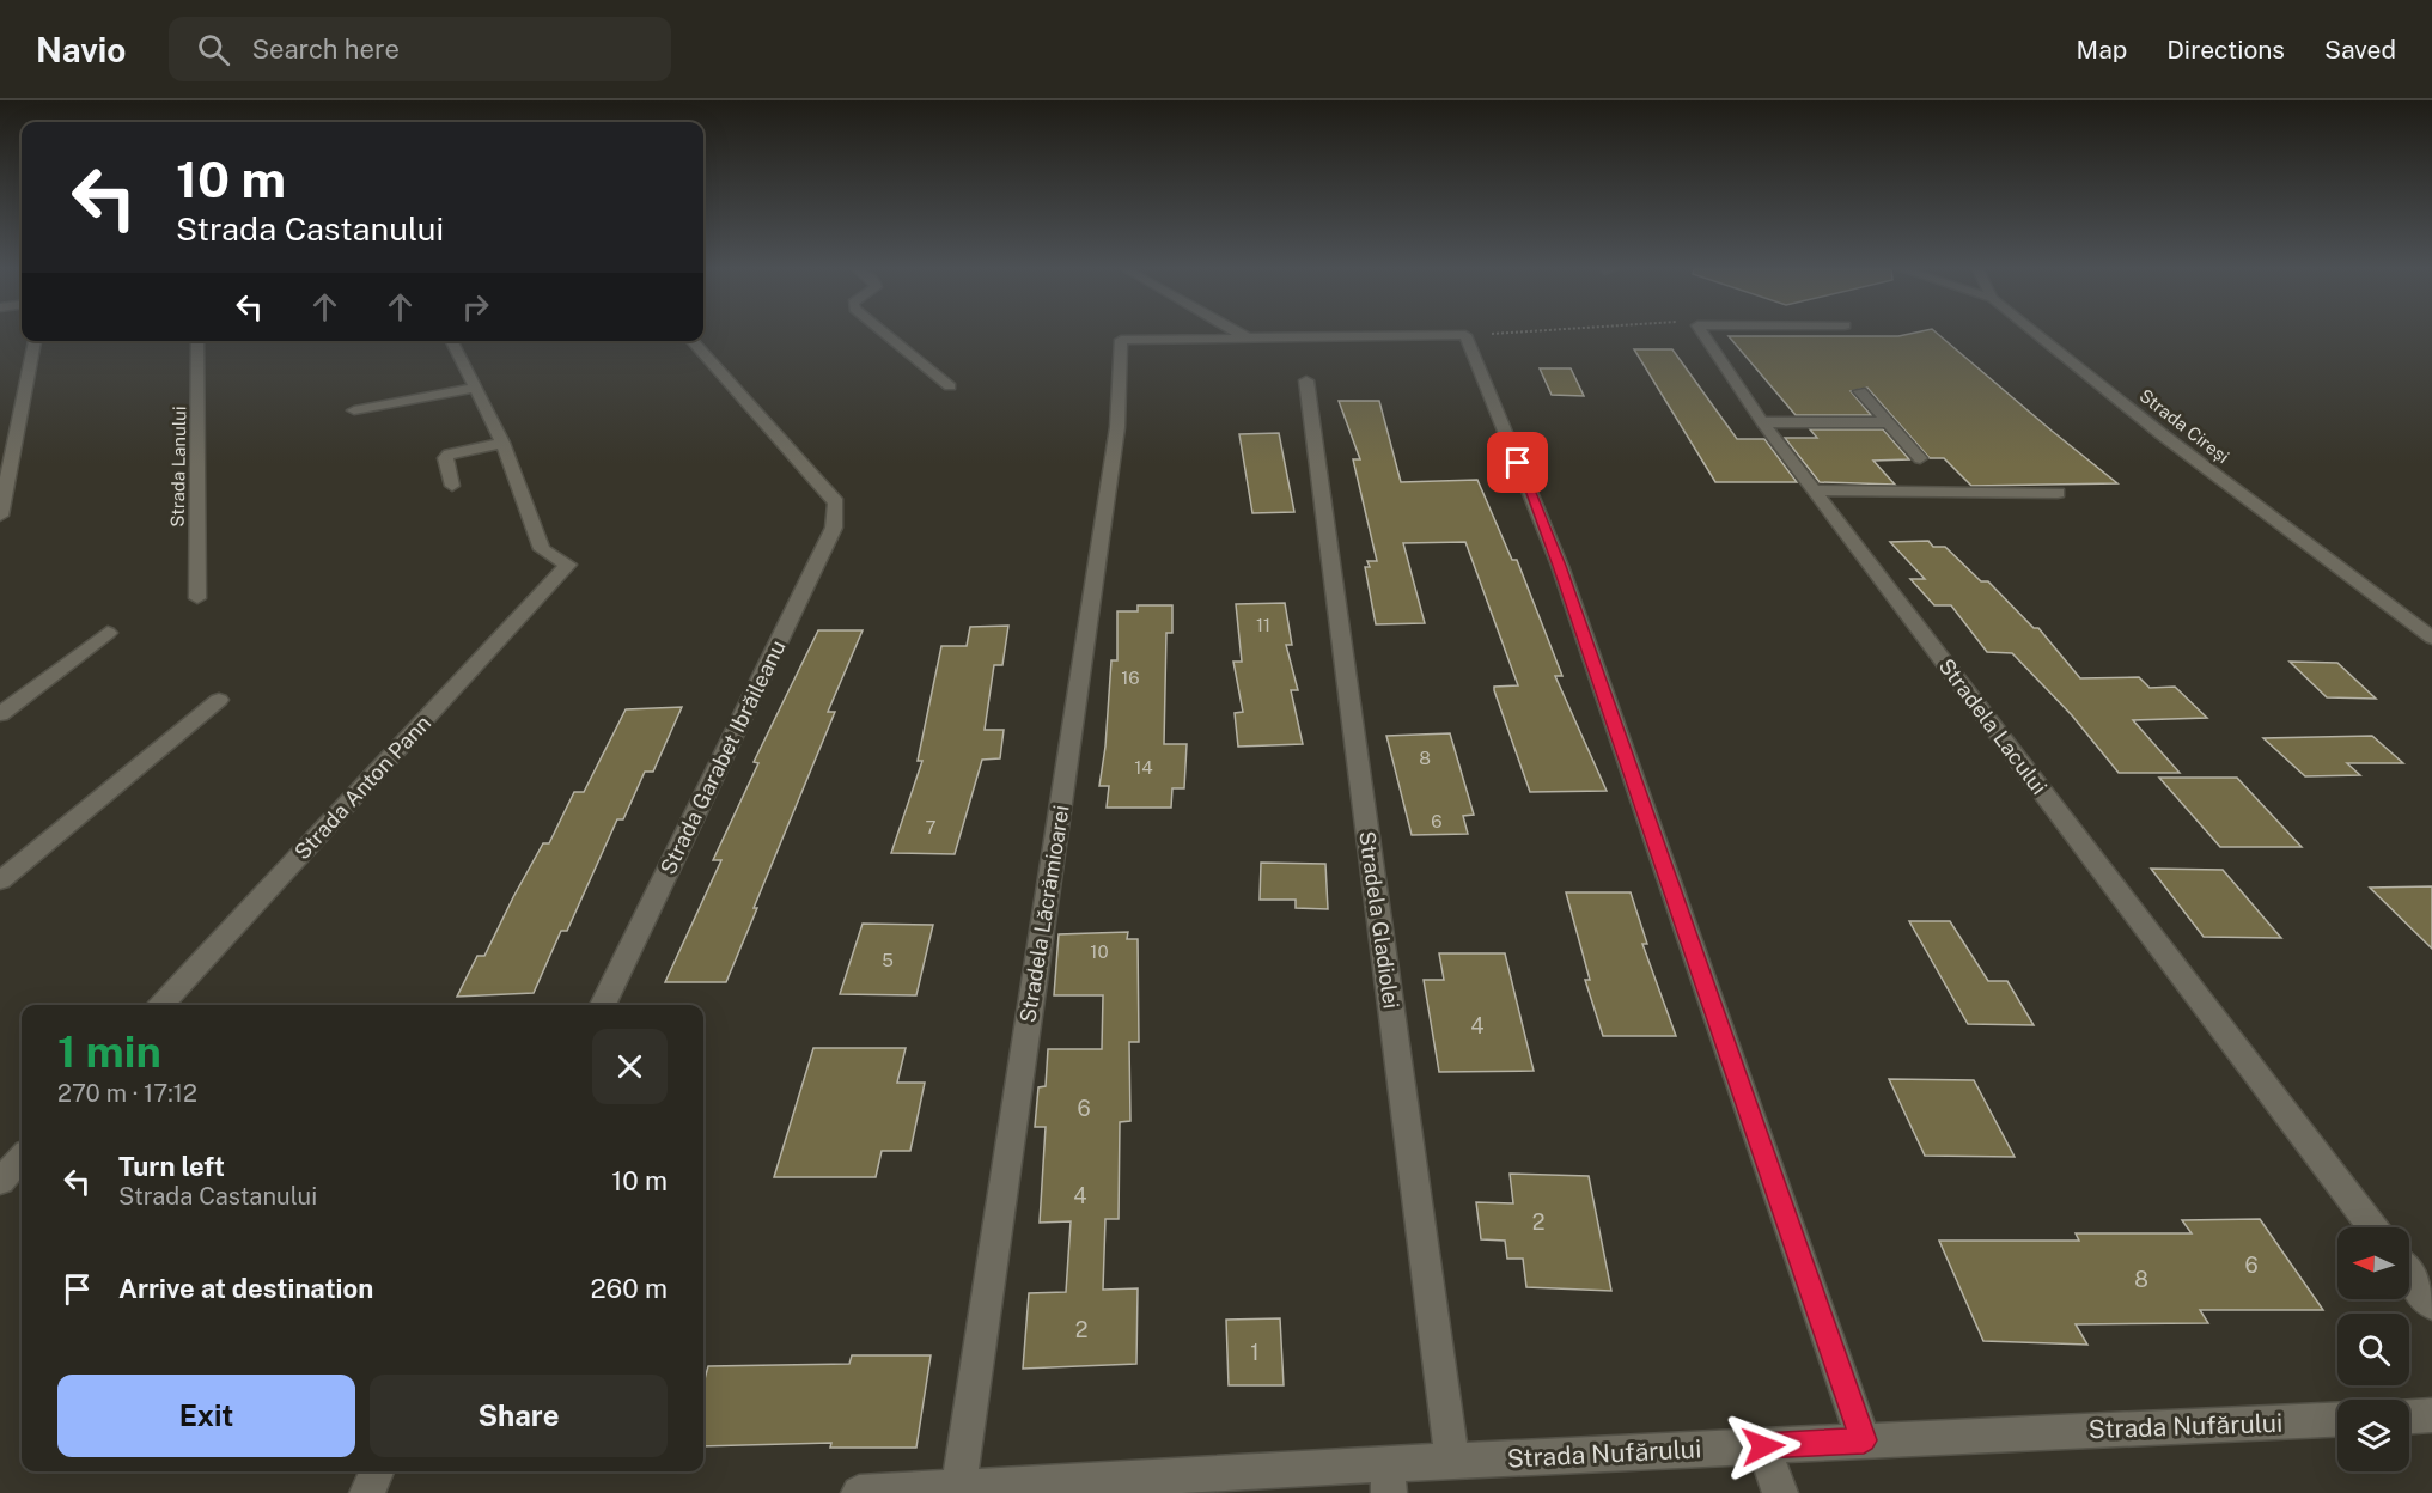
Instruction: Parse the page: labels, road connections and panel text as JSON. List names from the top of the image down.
{
  "streets": {
    "street": [
      "Strada Cireși",
      "Strada Lanului",
      "Stradela Lacului",
      "Strada Garabet Ibrăileanu",
      "Strada Anton Pann",
      "Stradela Lăcrămioarei",
      "Stradela Gladiolei",
      "Strada Nufărului"
    ]
  },
  "crossings": [
    ["Stradela Lăcrămioarei", "Strada Nufărului"],
    ["Stradela Gladiolei", "Strada Nufărului"]
  ],
  "house_numbers": [
    "11",
    "16",
    "8",
    "14",
    "6",
    "7",
    "10",
    "5",
    "4",
    "6",
    "4",
    "2",
    "6",
    "8",
    "2",
    "1"
  ],
  "north": "left",
  "page": {
    "header": "Navio",
    "search": "Search here",
    "nav": ["Map", "Directions", "Saved"],
    "turn": ["10 m", "Strada Castanului"],
    "heading": ["1 min", "270 m · 17:12"],
    "list": [
      {
        "name": "Turn left",
        "note": "Strada Castanului",
        "value": "10 m"
      },
      {
        "name": "Arrive at destination",
        "value": "260 m"
      }
    ],
    "buttons": ["Exit", "Share"]
  }
}
